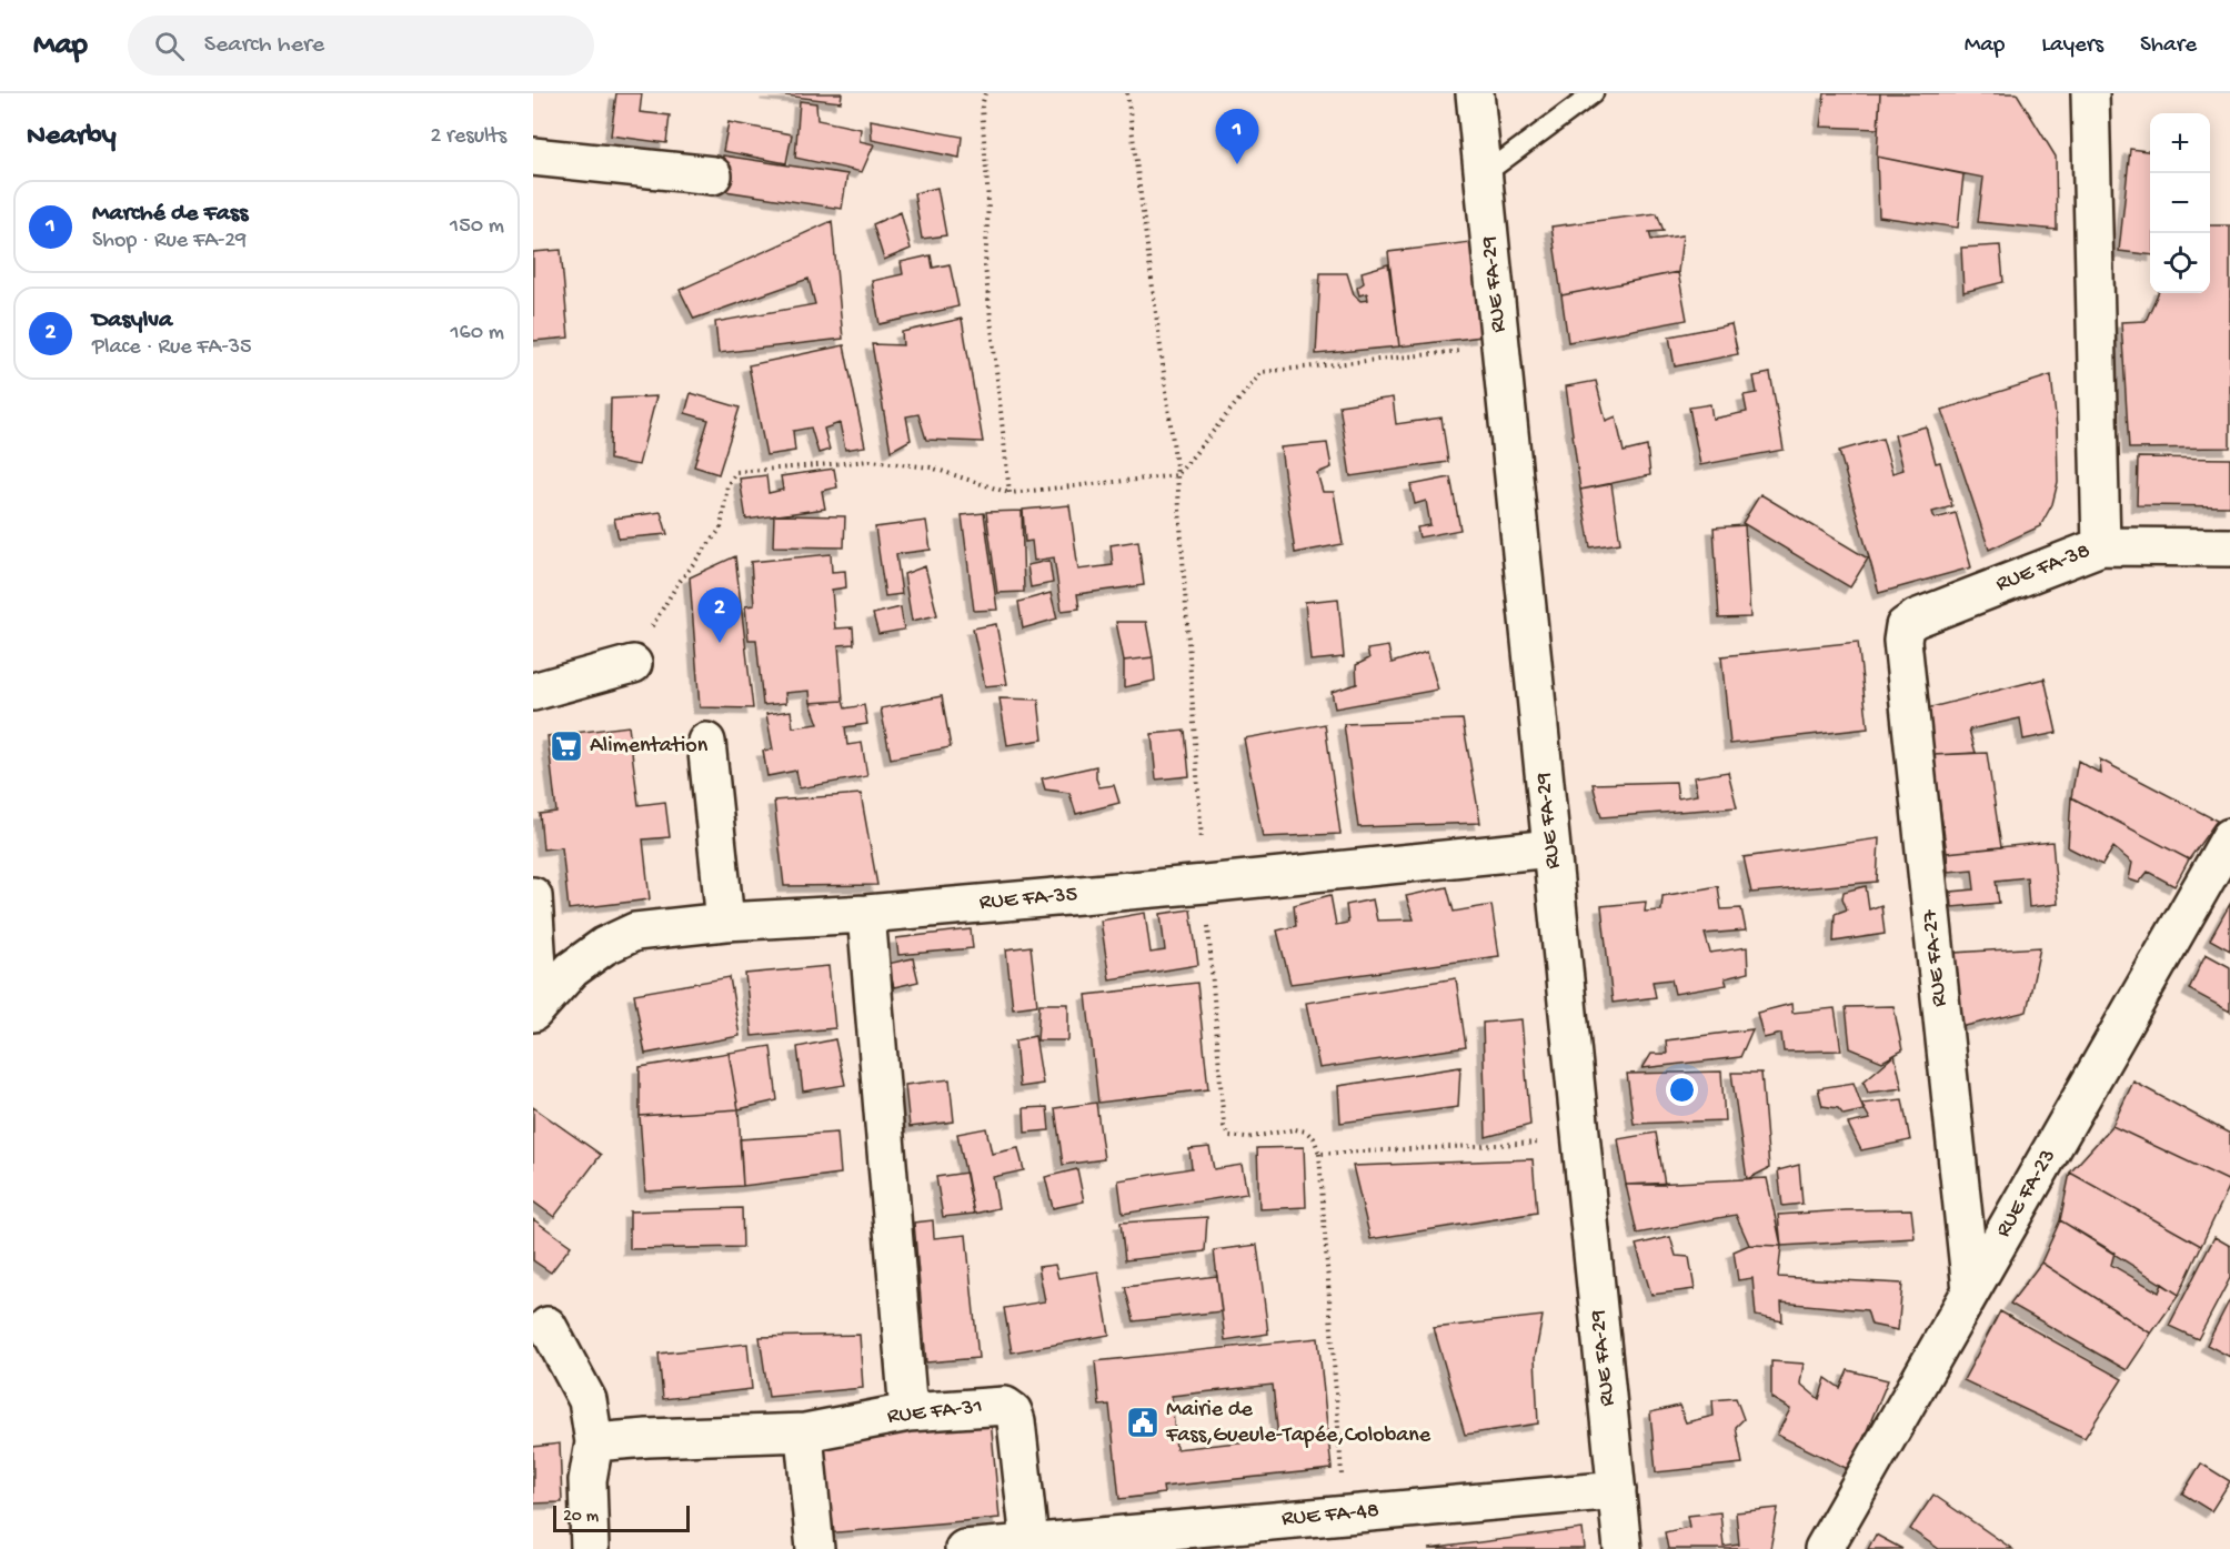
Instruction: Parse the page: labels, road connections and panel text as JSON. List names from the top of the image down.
{
  "streets": {
    "street": [
      "RUE FA-29",
      "RUE FA-38",
      "RUE FA-35",
      "RUE FA-27",
      "RUE FA-23",
      "RUE FA-31",
      "RUE FA-48"
    ]
  },
  "crossings": [
    ["RUE FA-29", "RUE FA-35"],
    ["RUE FA-29", "RUE FA-48"],
    ["RUE FA-38", "RUE FA-27"],
    ["RUE FA-27", "RUE FA-23"],
    ["RUE FA-31", "RUE FA-48"]
  ],
  "places": {
    "supermarket": ["Alimentation"],
    "public building": ["Mairie de Fass,Gueule-Tapée,Colobane"]
  },
  "scale_bar": "20 m",
  "page": {
    "header": "Map",
    "search": "Search here",
    "nav": ["Map", "Layers", "Share"],
    "heading": ["Nearby", "2 results"],
    "pins": ["1", "2"],
    "map_buttons": ["+", "−"],
    "list": [
      {
        "mark": "1",
        "name": "Marché de Fass",
        "note": "Shop · Rue FA-29",
        "value": "150 m"
      },
      {
        "mark": "2",
        "name": "Dasylva",
        "note": "Place · Rue FA-35",
        "value": "160 m"
      }
    ],
    "scale": "20 m"
  }
}
